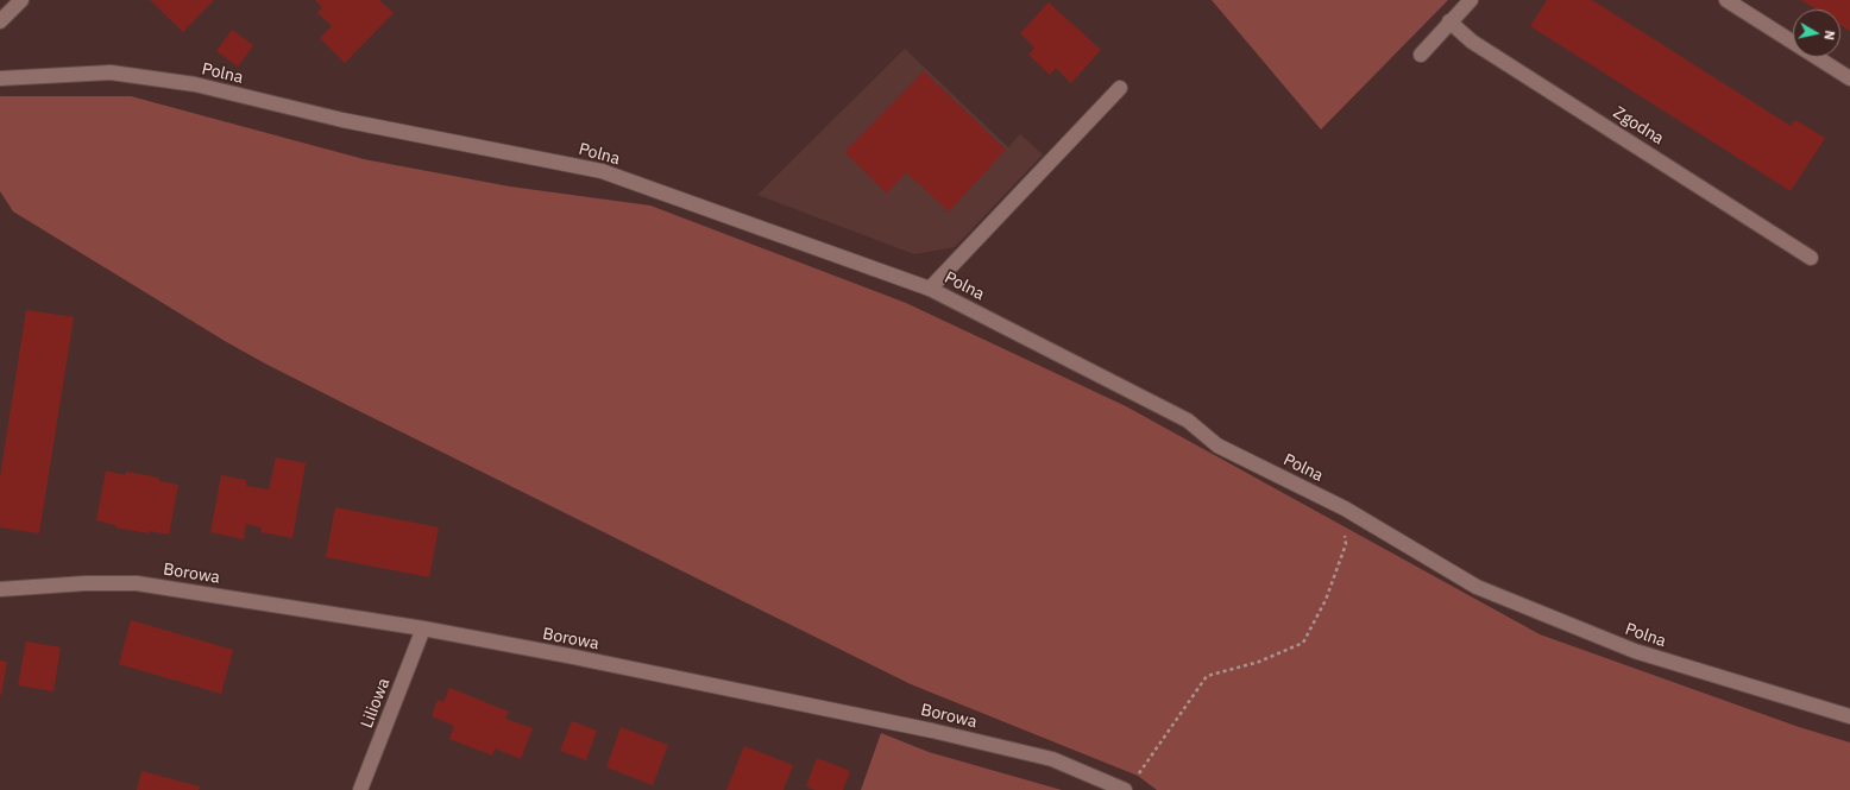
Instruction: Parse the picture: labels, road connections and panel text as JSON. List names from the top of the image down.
{
  "streets": {
    "street": [
      "Polna",
      "Zgodna",
      "Borowa",
      "Liliowa"
    ]
  },
  "crossings": [
    ["Borowa", "Liliowa"]
  ],
  "north": "right"
}
